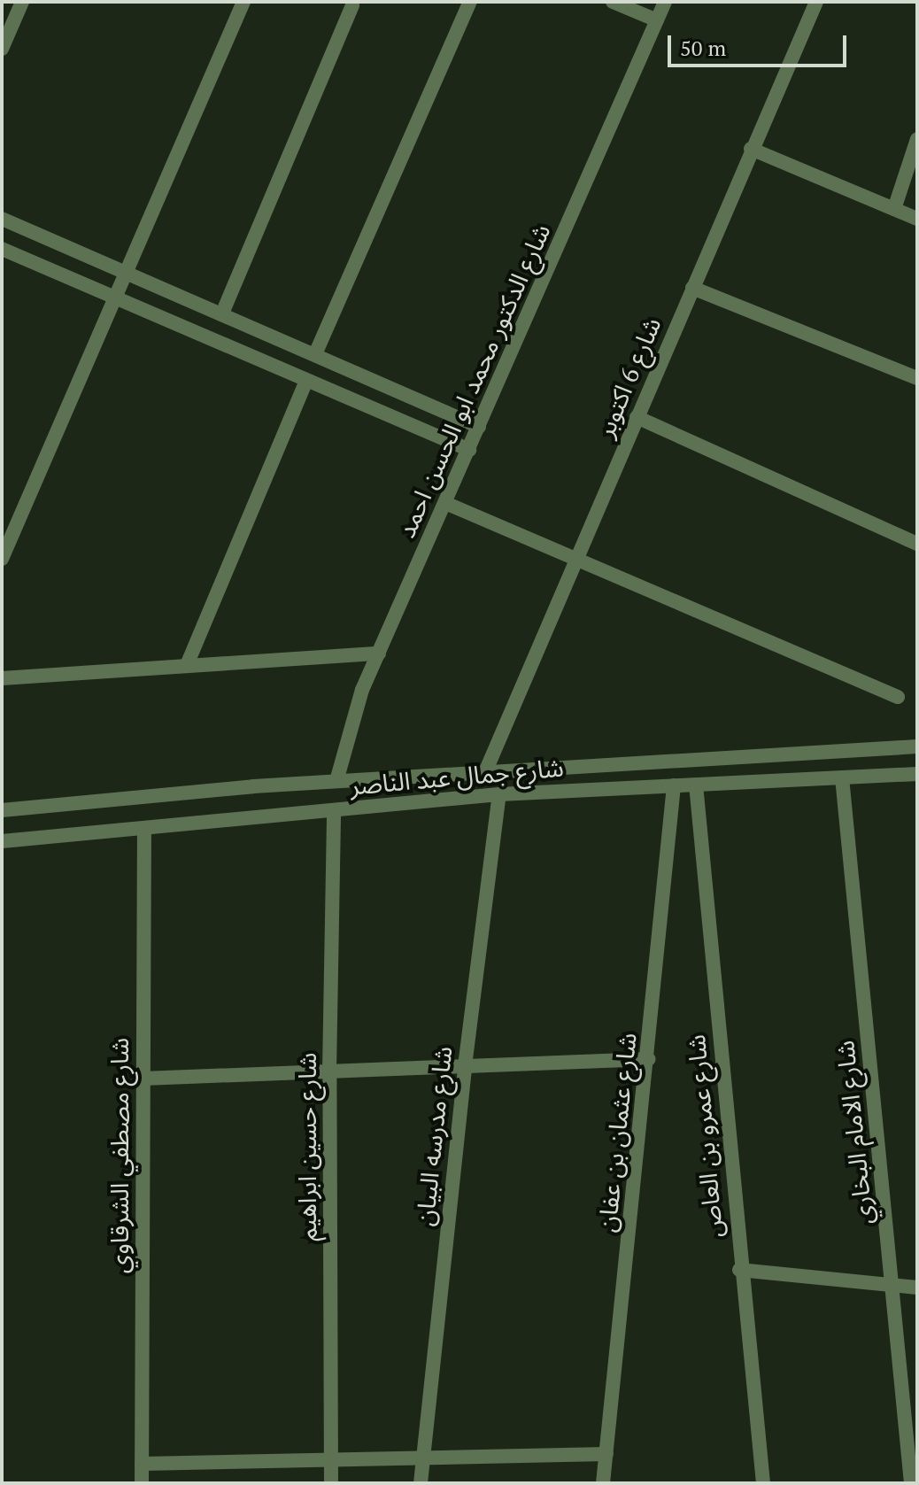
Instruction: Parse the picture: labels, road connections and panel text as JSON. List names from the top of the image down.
{
  "streets": {
    "street": [
      "شارع 6 اكتوبر",
      "شارع الدكتور محمد ابو الحسن احمد",
      "شارع جمال عبد الناصر",
      "شارع عثمان بن عفان",
      "شارع الامام البخاري",
      "شارع مدرسه البيان",
      "شارع عمرو بن العاص",
      "شارع حسين ابراهيم",
      "شارع مصطفي الشرقاوي"
    ]
  },
  "crossings": [
    ["شارع 6 اكتوبر", "شارع جمال عبد الناصر"],
    ["شارع الدكتور محمد ابو الحسن احمد", "شارع جمال عبد الناصر"],
    ["شارع جمال عبد الناصر", "شارع عثمان بن عفان"],
    ["شارع جمال عبد الناصر", "شارع الامام البخاري"],
    ["شارع جمال عبد الناصر", "شارع مدرسه البيان"],
    ["شارع جمال عبد الناصر", "شارع عمرو بن العاص"],
    ["شارع جمال عبد الناصر", "شارع حسين ابراهيم"],
    ["شارع جمال عبد الناصر", "شارع مصطفي الشرقاوي"]
  ],
  "scale_bar": "50 m"
}
